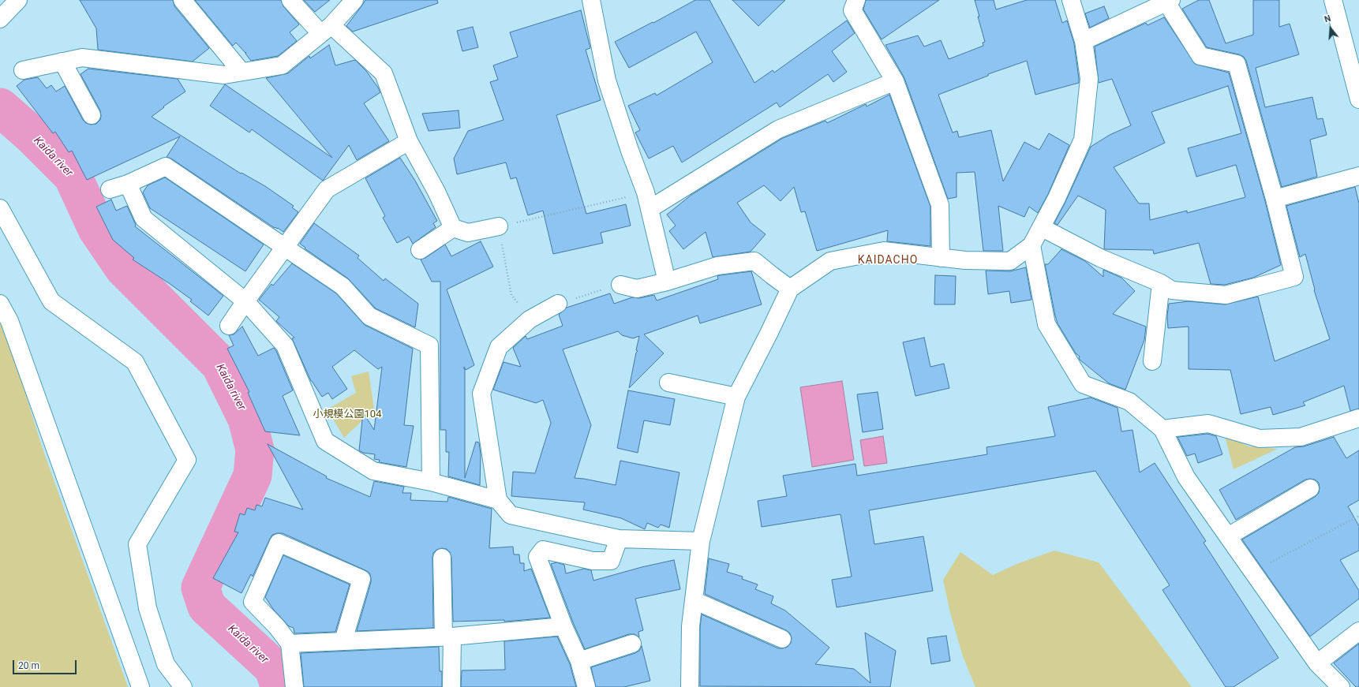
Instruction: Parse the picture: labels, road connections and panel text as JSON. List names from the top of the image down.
{
  "districts": ["KAIDACHO"],
  "water": ["Kaida river"],
  "parks": ["小規模公園104"],
  "scale_bar": "20 m",
  "north": "top"
}
